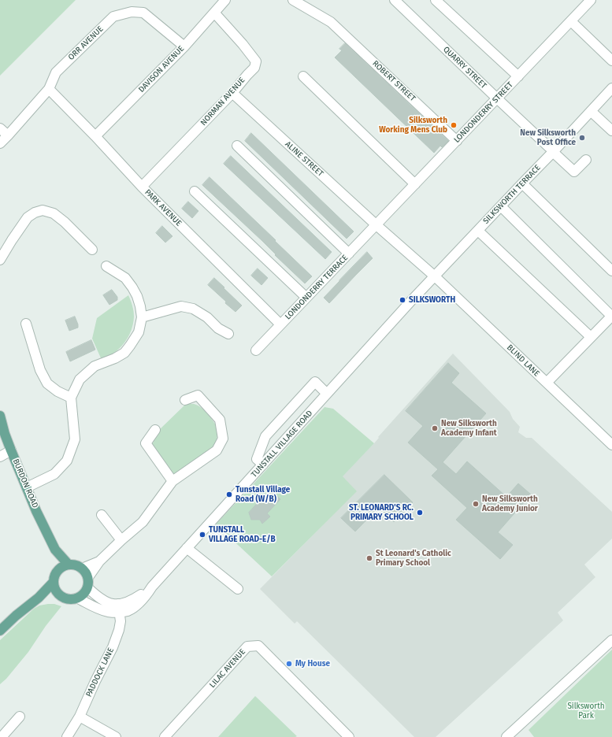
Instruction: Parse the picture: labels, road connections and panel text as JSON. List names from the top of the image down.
{
  "streets": {
    "main road": ["BURDON ROAD"],
    "street": [
      "ORR AVENUE",
      "QUARRY STREET",
      "DAVISON AVENUE",
      "ROBERT STREET",
      "NORMAN AVENUE",
      "LONDONDERRY STREET",
      "ALINE STREET",
      "SILKSWORTH TERRACE",
      "PARK AVENUE",
      "LONDONDERRY TERRACE",
      "BLIND LANE",
      "TUNSTALL VILLAGE ROAD",
      "LILAC AVENUE",
      "PADDOCK LANE"
    ]
  },
  "crossings": [
    ["ORR AVENUE", "DAVISON AVENUE"],
    ["ORR AVENUE", "PARK AVENUE"],
    ["QUARRY STREET", "LONDONDERRY STREET"],
    ["QUARRY STREET", "SILKSWORTH TERRACE"],
    ["DAVISON AVENUE", "NORMAN AVENUE"],
    ["DAVISON AVENUE", "PARK AVENUE"],
    ["ROBERT STREET", "LONDONDERRY STREET"],
    ["NORMAN AVENUE", "ALINE STREET"],
    ["NORMAN AVENUE", "PARK AVENUE"],
    ["LONDONDERRY STREET", "ALINE STREET"],
    ["LONDONDERRY STREET", "LONDONDERRY TERRACE"],
    ["ALINE STREET", "SILKSWORTH TERRACE"],
    ["ALINE STREET", "LONDONDERRY TERRACE"],
    ["ALINE STREET", "BLIND LANE"],
    ["SILKSWORTH TERRACE", "BLIND LANE"],
    ["SILKSWORTH TERRACE", "TUNSTALL VILLAGE ROAD"],
    ["PARK AVENUE", "LONDONDERRY TERRACE"],
    ["TUNSTALL VILLAGE ROAD", "BURDON ROAD"],
    ["TUNSTALL VILLAGE ROAD", "PADDOCK LANE"]
  ],
  "parks": ["Silksworth Park"],
  "places": [
    "Silksworth Working Mens Club",
    "New Silksworth Post Office",
    "SILKSWORTH",
    "New Silksworth Academy Infant",
    "Tunstall Village Road (W/B)",
    "New Silksworth Academy Junior",
    "ST. LEONARD'S RC. PRIMARY SCHOOL",
    "TUNSTALL VILLAGE ROAD-E/B",
    "St Leonard's Catholic Primary School",
    "My House"
  ]
}
